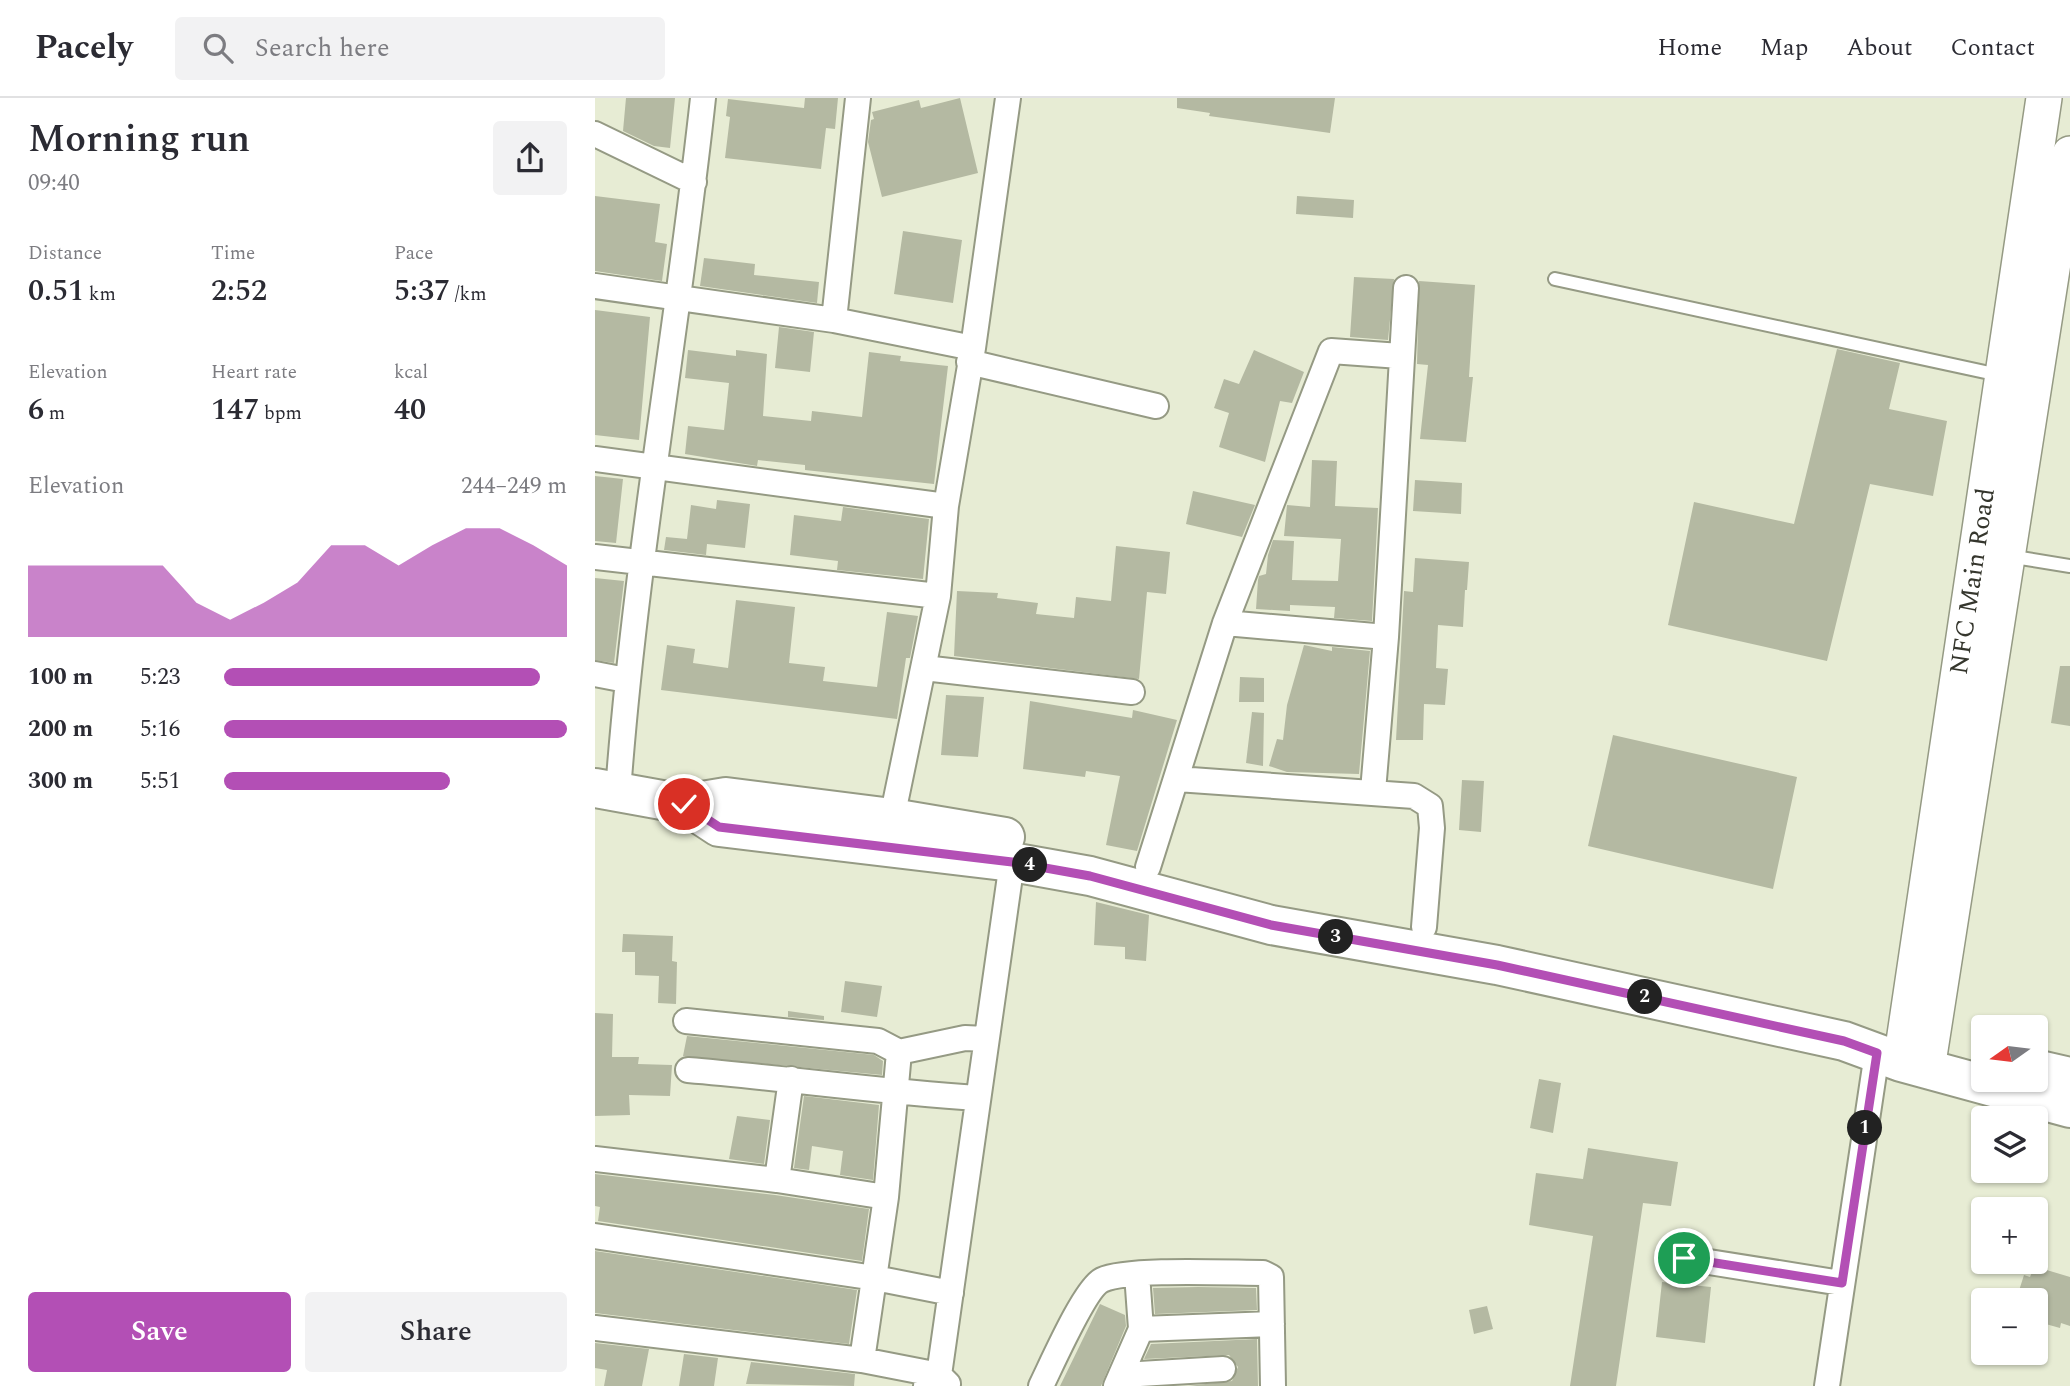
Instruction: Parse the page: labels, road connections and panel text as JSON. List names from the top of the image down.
{
  "streets": {
    "main road": ["NFC Main Road"]
  },
  "north": "left",
  "page": {
    "header": "Pacely",
    "search": "Search here",
    "nav": [
      "Home",
      "Map",
      "About",
      "Contact"
    ],
    "heading": ["Morning run", "09:40"],
    "stats": [
      ["Distance", "0.51 km"],
      ["Time", "2:52"],
      ["Pace", "5:37 /km"],
      ["Elevation", "6 m"],
      ["Heart rate", "147 bpm"],
      ["kcal", "40"]
    ],
    "chart": ["Elevation", "244–249 m"],
    "list": [
      {
        "name": "100 m",
        "note": "5:23"
      },
      {
        "name": "200 m",
        "note": "5:16"
      },
      {
        "name": "300 m",
        "note": "5:51"
      }
    ],
    "pins": [
      "4",
      "3",
      "2",
      "1"
    ],
    "map_buttons": ["+", "−"],
    "buttons": ["Save", "Share"]
  }
}
